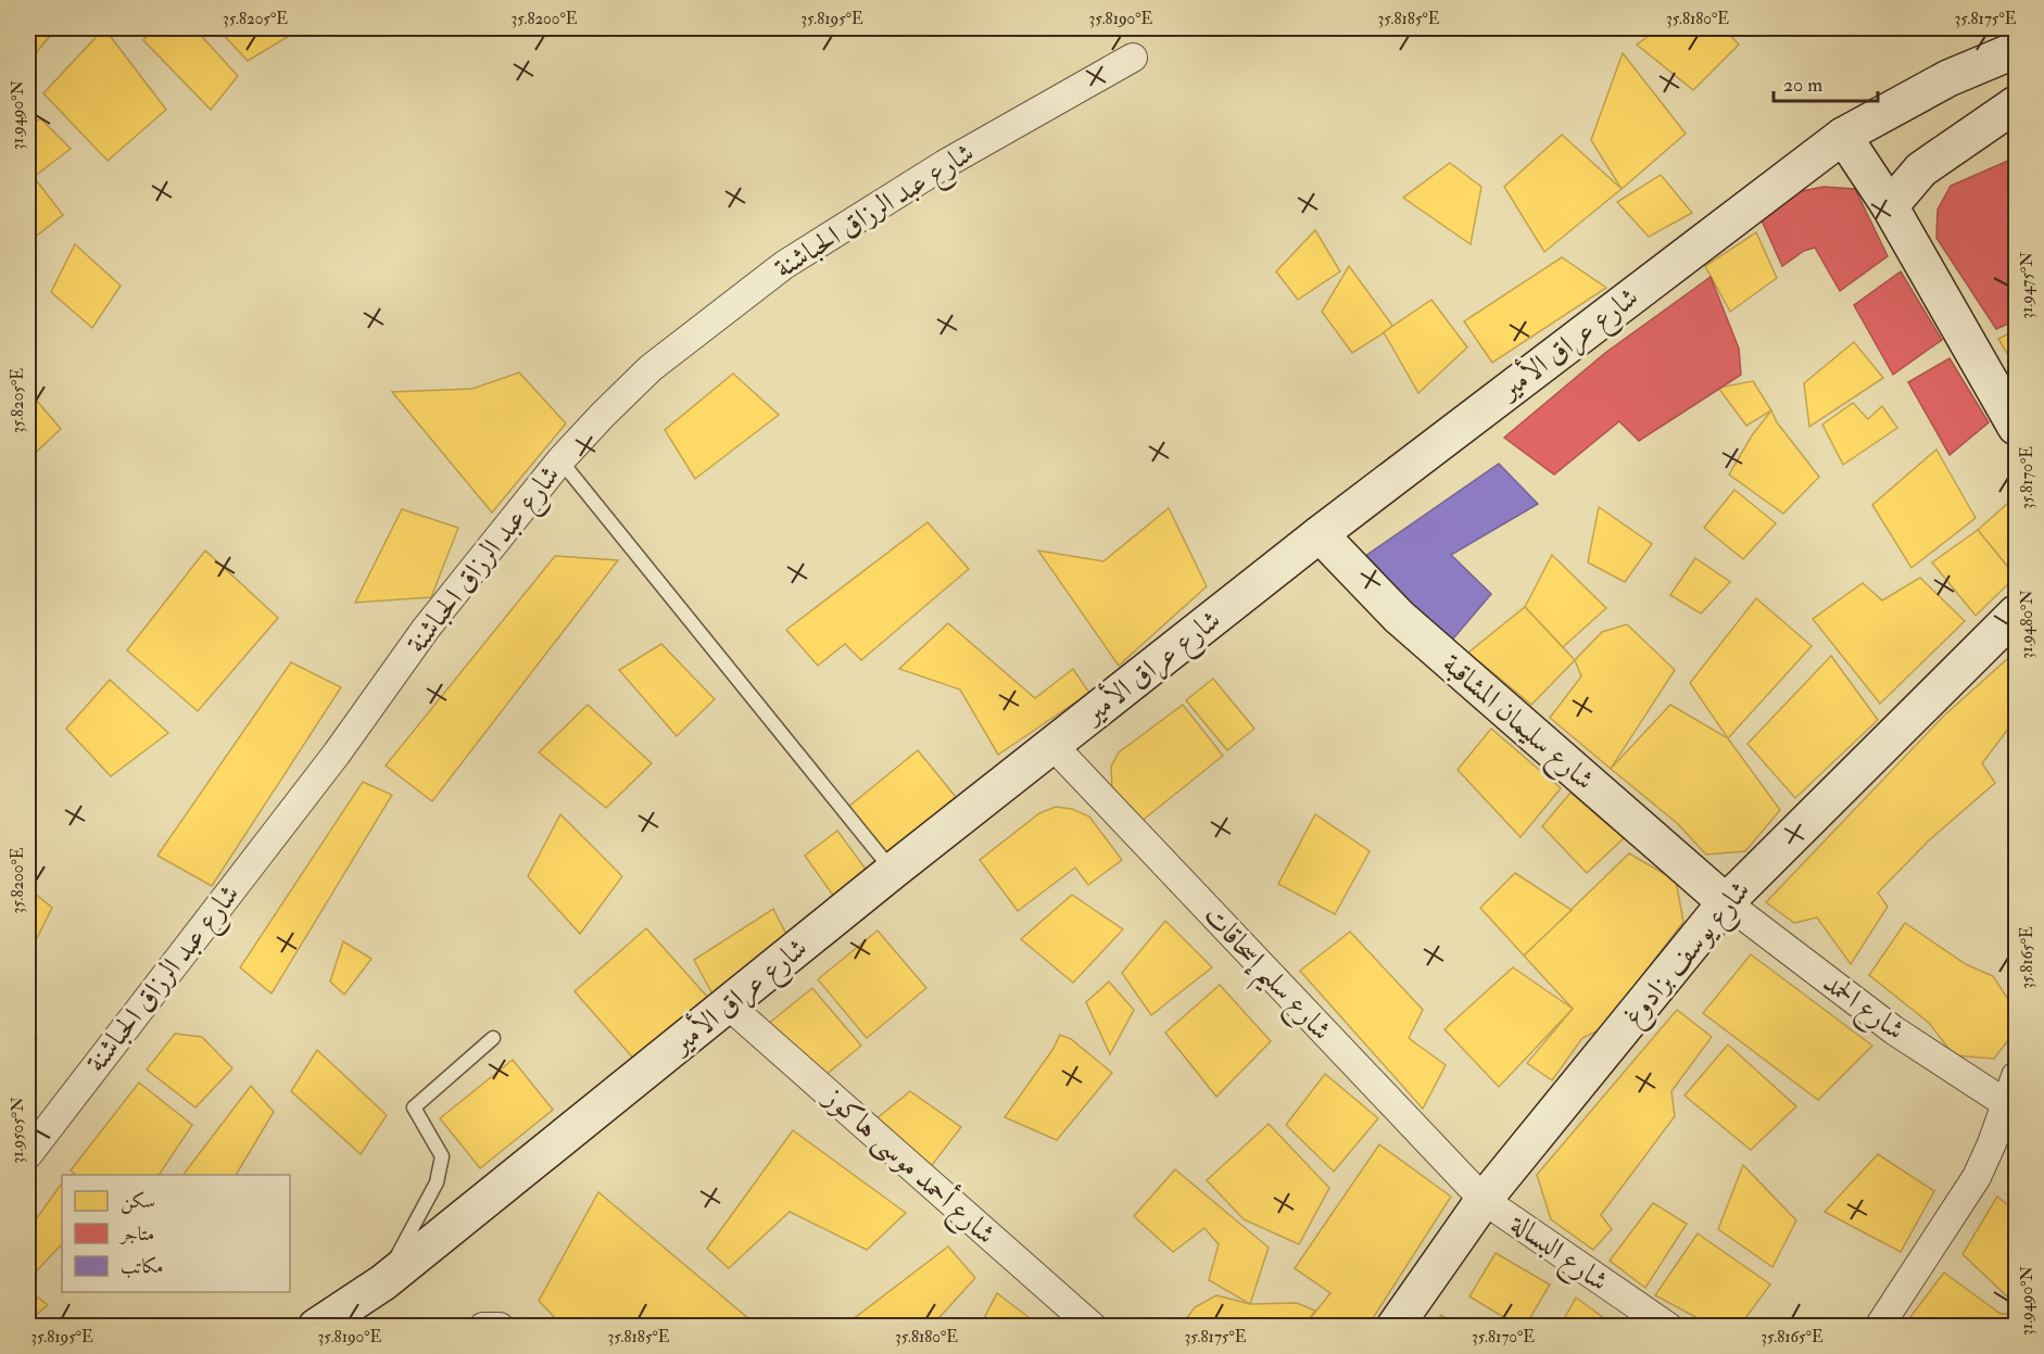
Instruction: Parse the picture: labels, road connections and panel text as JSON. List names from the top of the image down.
{
  "streets": {
    "main road": ["شارع عراق الأمير", "شارع سليمان المشاقبة", "شارع يوسف بزادوغ"],
    "street": [
      "شارع عبد الرزاق الحباشنة",
      "شارع سليم إسحاقات",
      "شارع الحمد",
      "شارع أحمد موسى هاكوز",
      "شارع البسالة"
    ]
  },
  "crossings": [
    ["شارع عراق الأمير", "شارع سليمان المشاقبة"],
    ["شارع عراق الأمير", "شارع سليم إسحاقات"],
    ["شارع عراق الأمير", "شارع أحمد موسى هاكوز"],
    ["شارع سليمان المشاقبة", "شارع يوسف بزادوغ"],
    ["شارع سليمان المشاقبة", "شارع الحمد"],
    ["شارع يوسف بزادوغ", "شارع سليم إسحاقات"],
    ["شارع يوسف بزادوغ", "شارع الحمد"],
    ["شارع يوسف بزادوغ", "شارع البسالة"],
    ["شارع سليم إسحاقات", "شارع البسالة"]
  ],
  "legend": ["سكن", "متاجر", "مكاتب"],
  "scale_bar": "20 m",
  "coordinates": [
    "35.8205°E",
    "35.8200°E",
    "35.8195°E",
    "35.8190°E",
    "35.8185°E",
    "35.8180°E",
    "35.8175°E",
    "31.9490°N",
    "31.9475°N",
    "35.8170°E",
    "31.9480°N",
    "35.8165°E",
    "31.9505°N"
  ]
}
